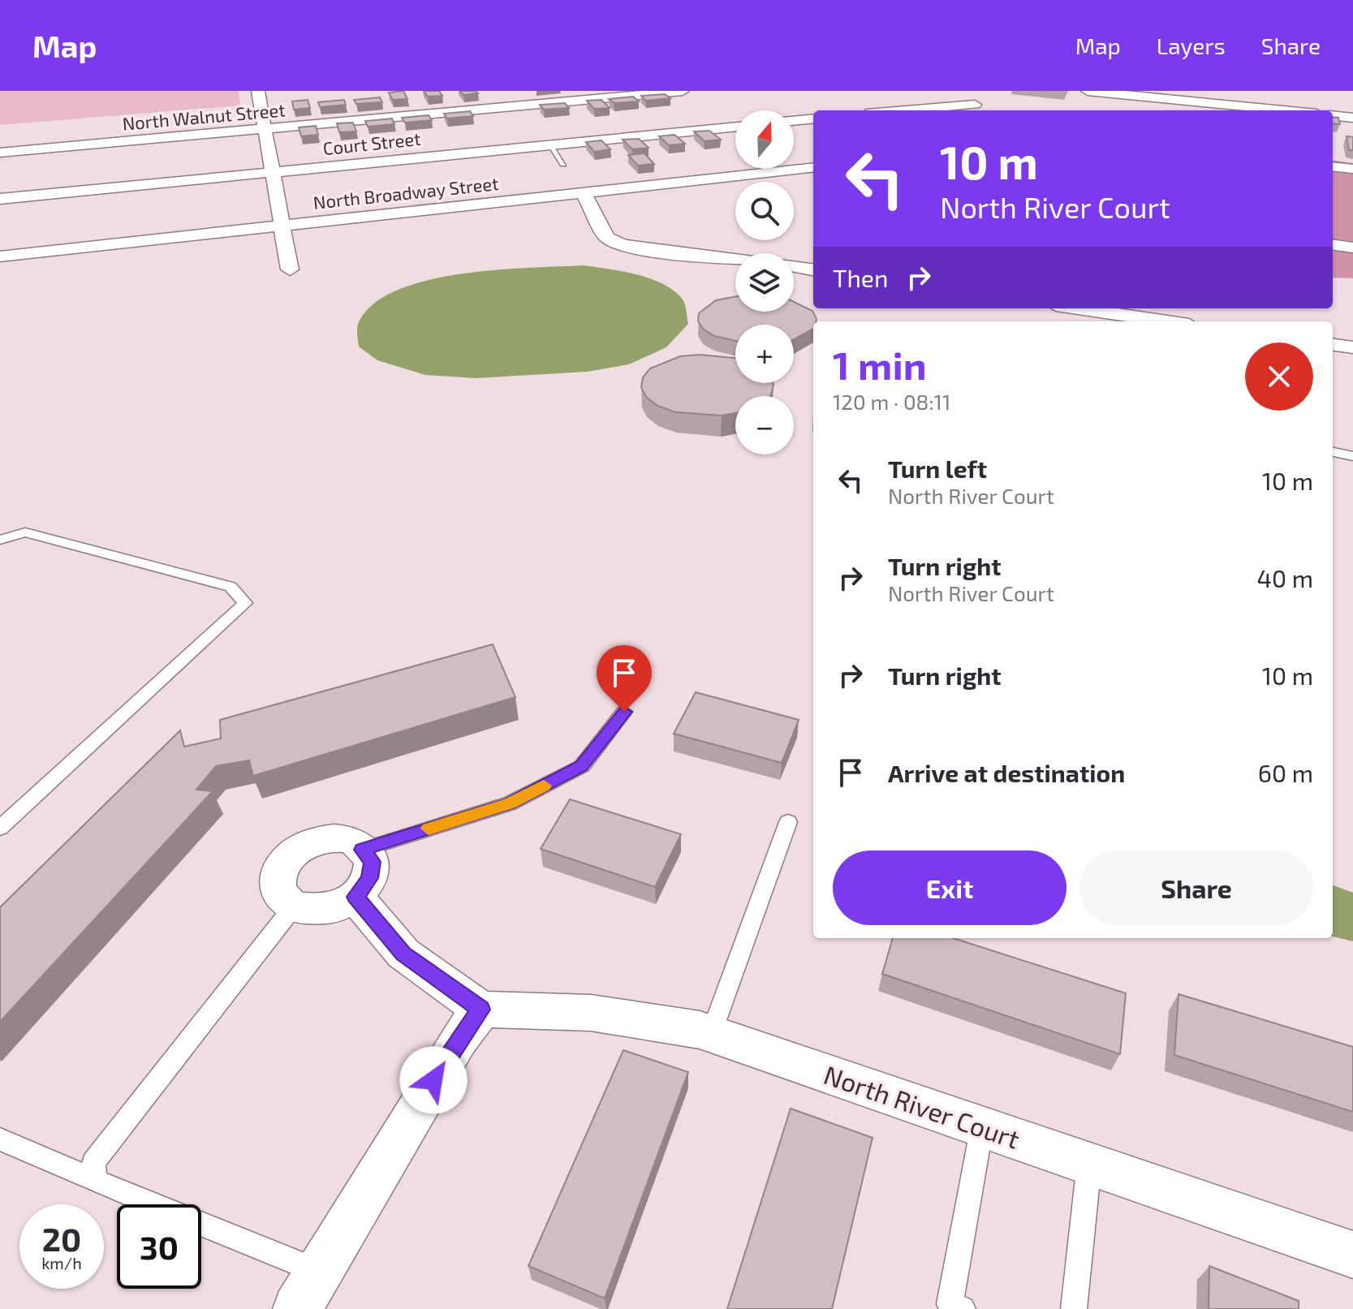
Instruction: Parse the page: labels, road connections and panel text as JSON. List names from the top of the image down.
{
  "streets": {
    "street": [
      "North Walnut Street",
      "Court Street",
      "North Broadway Street",
      "North River Court"
    ]
  },
  "north": "top",
  "page": {
    "header": "Map",
    "nav": ["Map", "Layers", "Share"],
    "map_buttons": ["+", "−"],
    "turn": ["10 m", "North River Court"],
    "then": "Then",
    "heading": ["1 min", "120 m · 08:11"],
    "list": [
      {
        "name": "Turn left",
        "note": "North River Court",
        "value": "10 m"
      },
      {
        "name": "Turn right",
        "note": "North River Court",
        "value": "40 m"
      },
      {
        "name": "Turn right",
        "value": "10 m"
      },
      {
        "name": "Arrive at destination",
        "value": "60 m"
      }
    ],
    "buttons": ["Exit", "Share"],
    "speed": "20 km/h",
    "limit": "30"
  }
}
